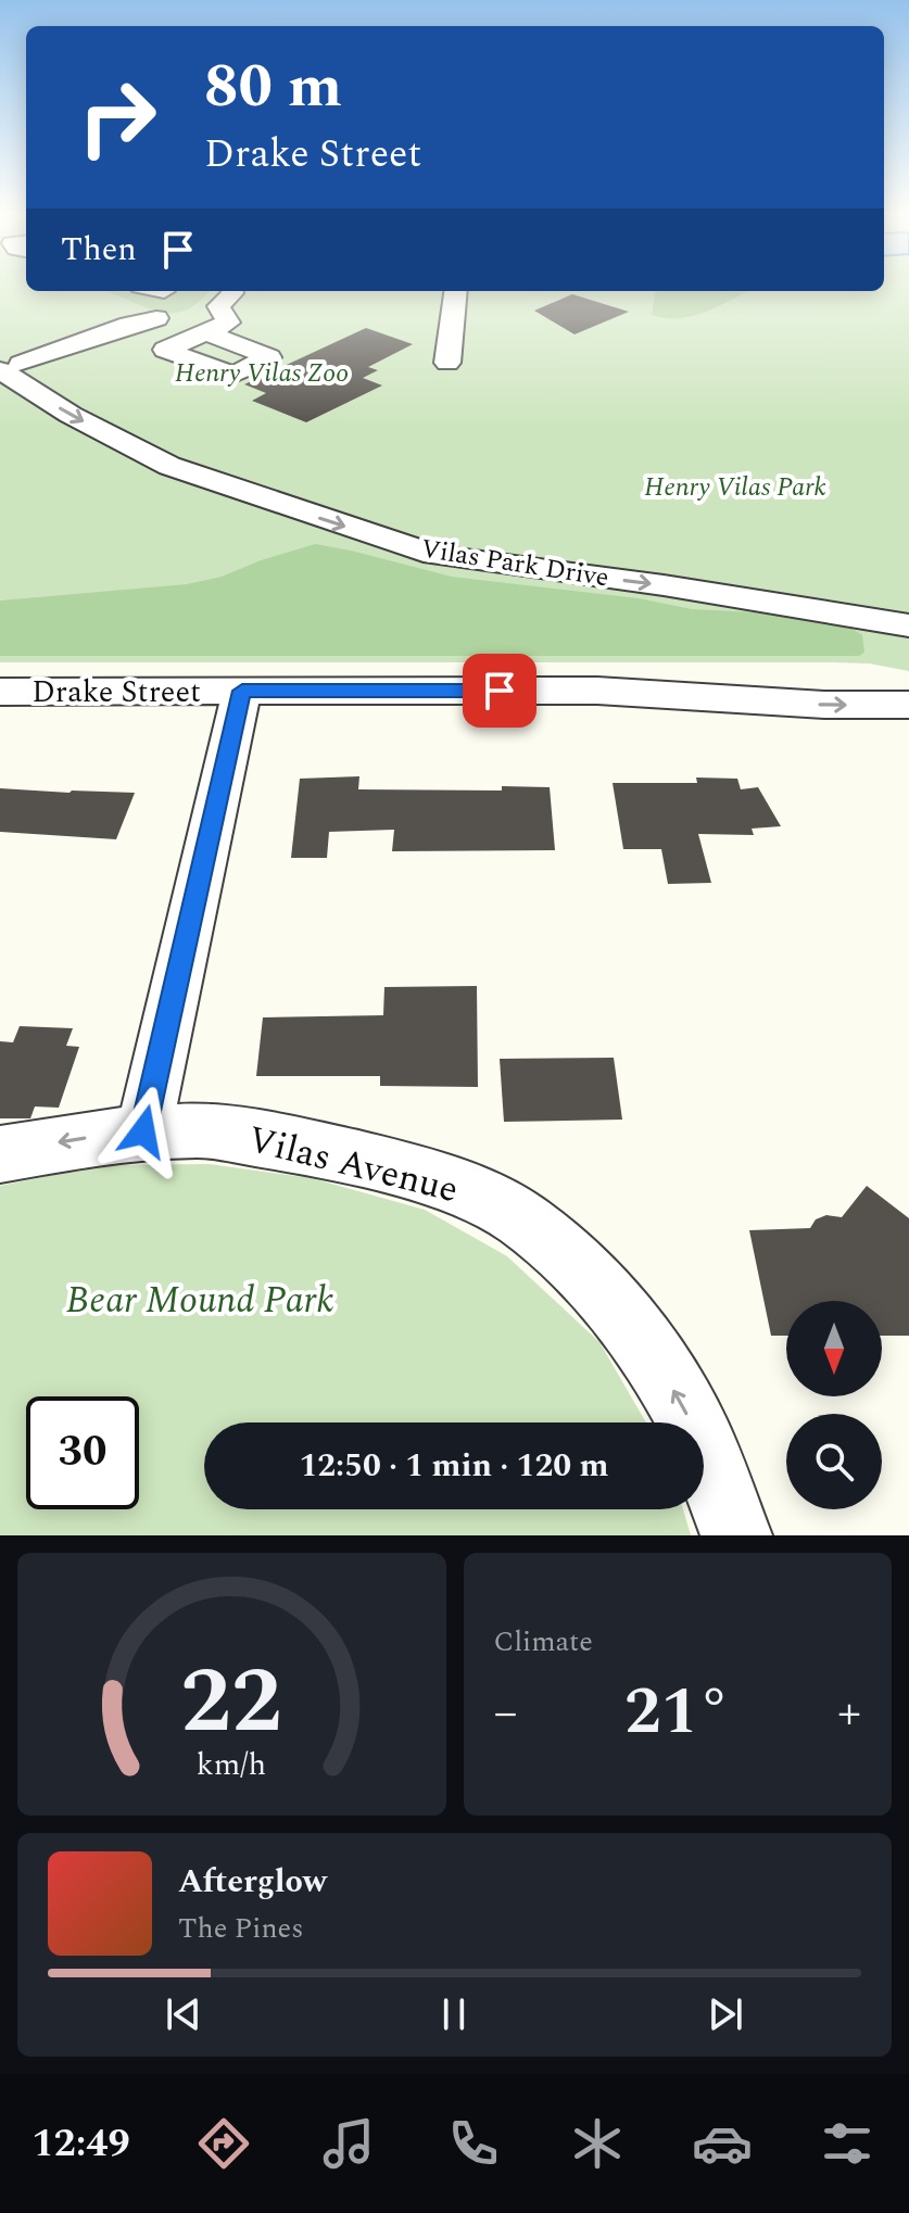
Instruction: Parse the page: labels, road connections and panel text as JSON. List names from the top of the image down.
{
  "streets": {
    "street": ["Vilas Park Drive", "Drake Street", "Vilas Avenue"]
  },
  "one_way": ["Vilas Park Drive", "Vilas Avenue"],
  "parks": ["Henry Vilas Zoo", "Henry Vilas Park", "Bear Mound Park"],
  "north": "bottom",
  "page": {
    "turn": ["80 m", "Drake Street"],
    "then": "Then",
    "limit": "30",
    "trip": "12:50 · 1 min · 120 m",
    "tile": "Climate",
    "heat": ["−", "21°", "+"],
    "song": ["Afterglow", "The Pines"],
    "tabs": "12:49",
    "gauge": ["22", "km/h"]
  }
}
